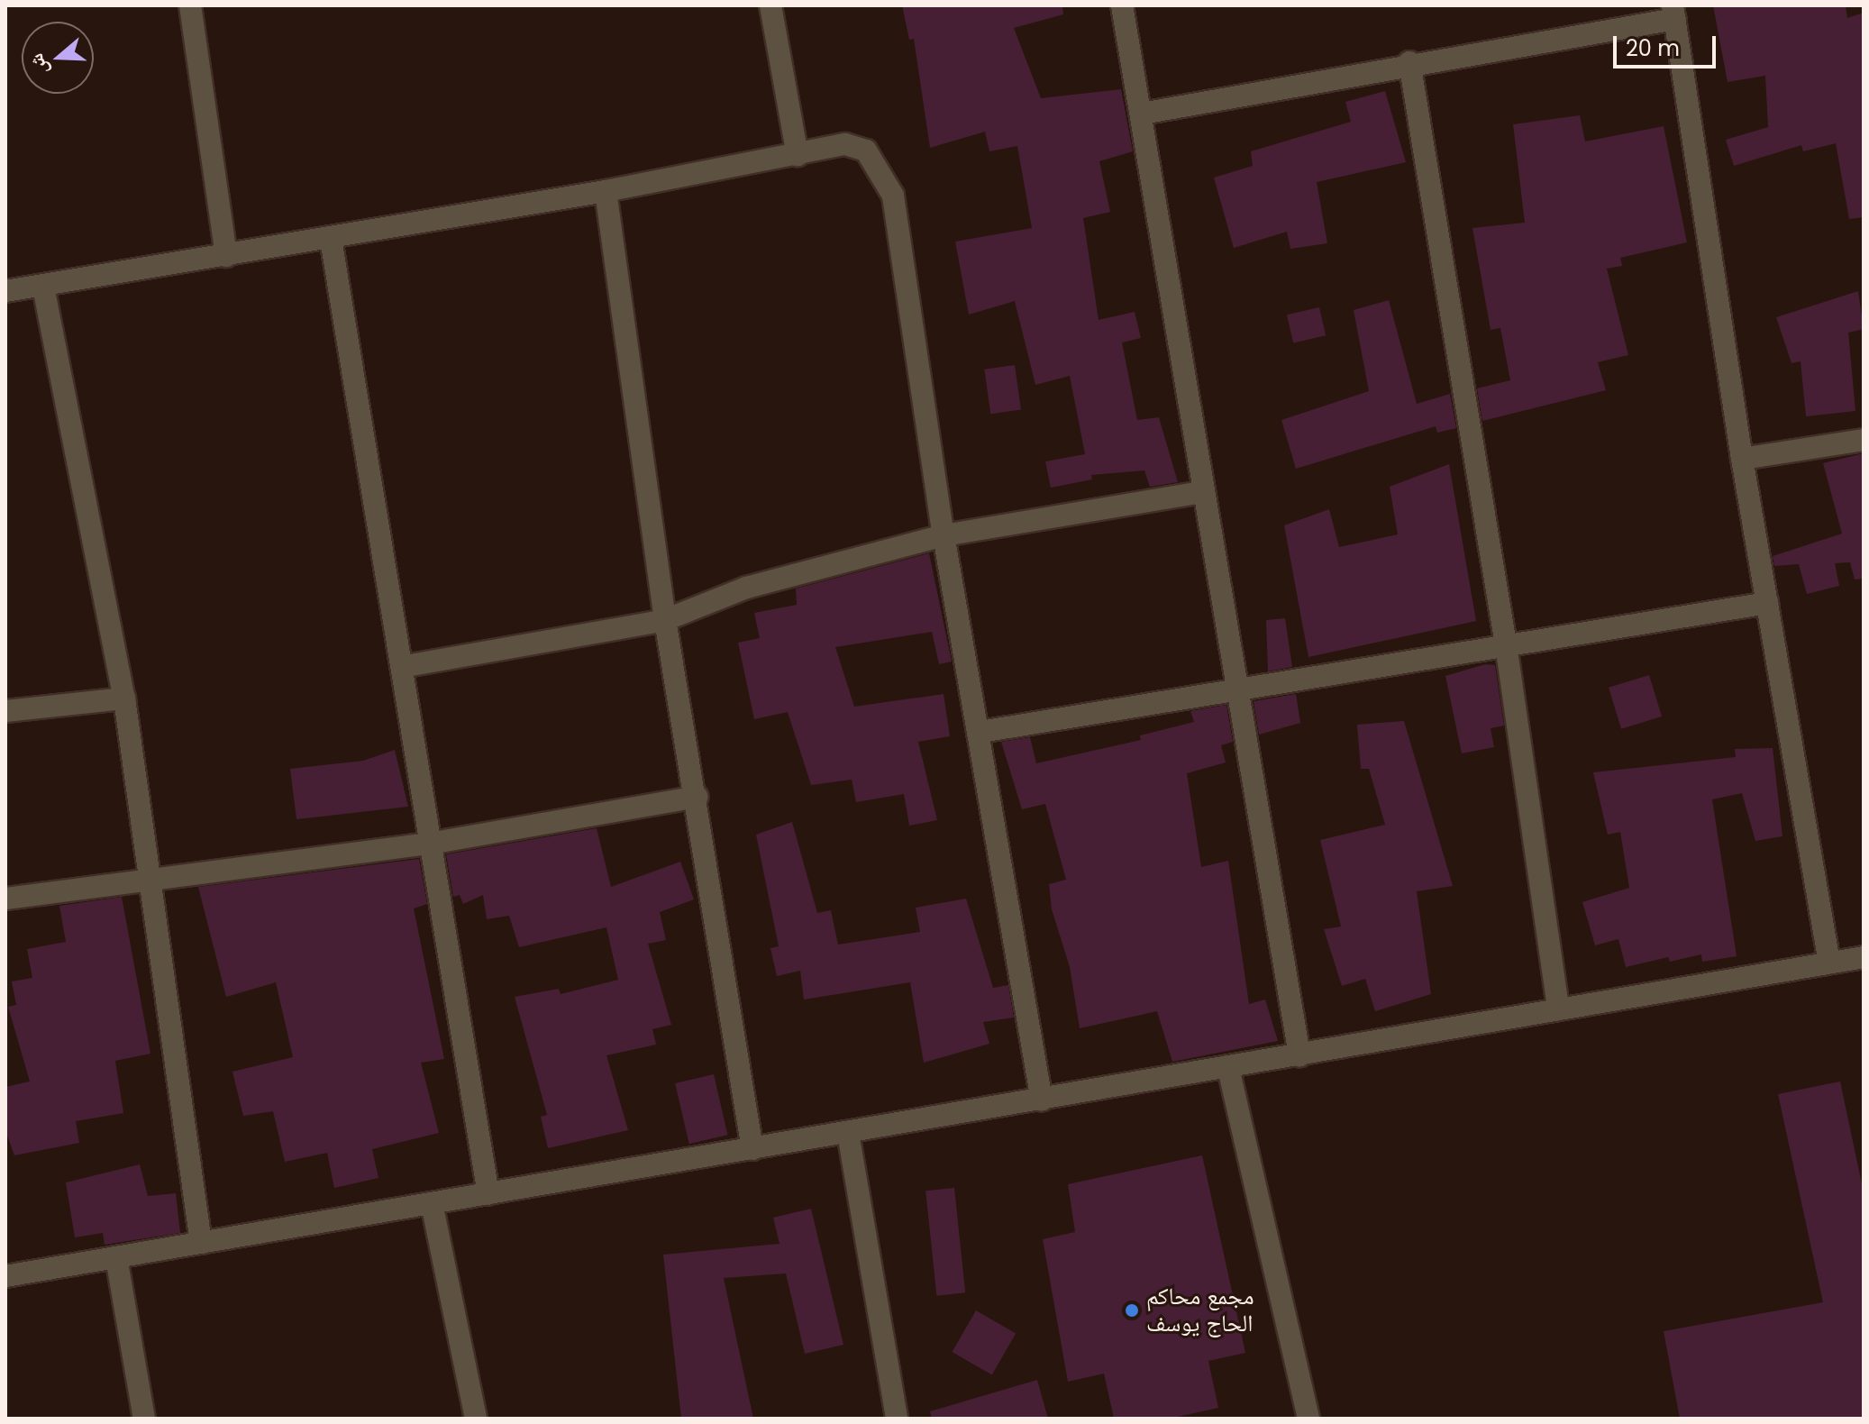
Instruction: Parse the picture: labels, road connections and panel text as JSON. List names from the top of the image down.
{
  "places": ["مجمع محاكم الحاج يوسف"],
  "scale_bar": "20 m",
  "north": "left"
}
